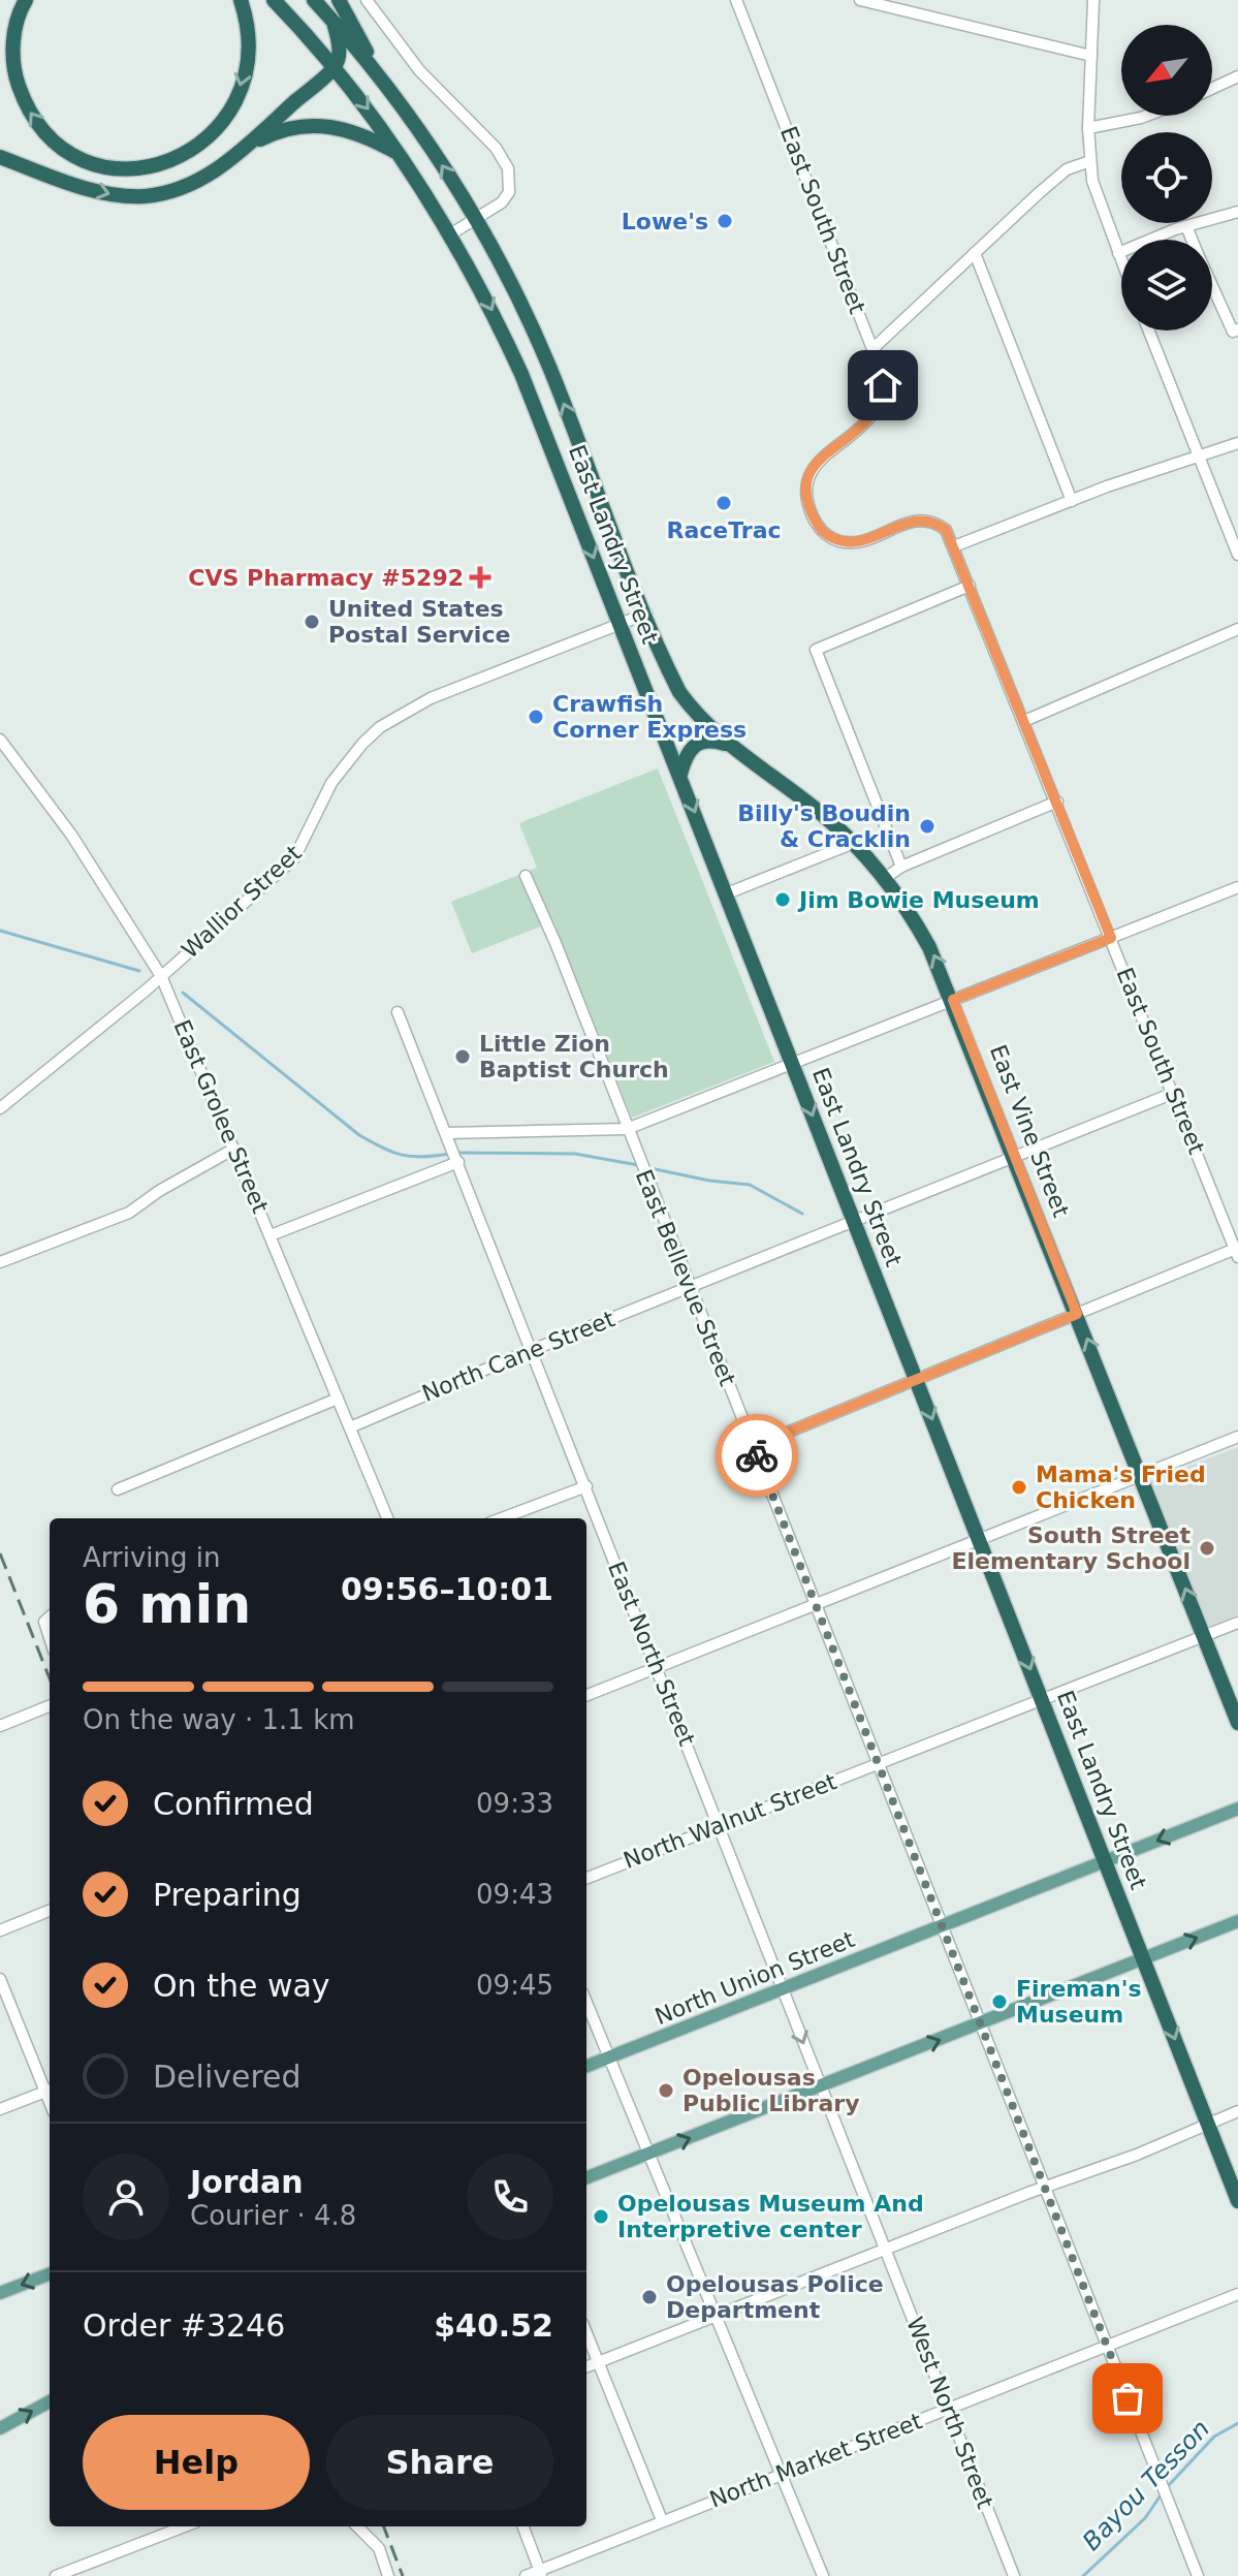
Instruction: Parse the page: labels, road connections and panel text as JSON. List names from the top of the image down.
{
  "streets": {
    "highway": ["East Landry Street", "East Vine Street"],
    "main road": ["North Union Street"],
    "street": [
      "East South Street",
      "Wallior Street",
      "East Grolee Street",
      "East Bellevue Street",
      "North Cane Street",
      "East North Street",
      "North Walnut Street",
      "West North Street",
      "North Market Street"
    ]
  },
  "crossings": [
    ["East South Street", "North Cane Street"],
    ["East Landry Street", "Wallior Street"],
    ["East Landry Street", "North Cane Street"],
    ["East Landry Street", "North Walnut Street"],
    ["East Landry Street", "North Union Street"],
    ["Wallior Street", "East Grolee Street"],
    ["Wallior Street", "East Vine Street"],
    ["East Grolee Street", "North Cane Street"],
    ["East Vine Street", "North Cane Street"],
    ["East Vine Street", "North Walnut Street"],
    ["East Bellevue Street", "North Cane Street"],
    ["East Bellevue Street", "North Walnut Street"],
    ["East Bellevue Street", "North Union Street"],
    ["East Bellevue Street", "North Market Street"],
    ["North Cane Street", "East North Street"],
    ["East North Street", "North Walnut Street"],
    ["East North Street", "North Union Street"],
    ["East North Street", "West North Street"],
    ["West North Street", "North Market Street"]
  ],
  "one_way": ["East Landry Street", "East Vine Street"],
  "water": ["Bayou Tesson"],
  "places": {
    "other": [
      "Lowe's",
      "RaceTrac",
      "United States Postal Service",
      "Crawfish Corner Express",
      "Billy's Boudin & Cracklin",
      "Jim Bowie Museum",
      "Little Zion Baptist Church",
      "Mama's Fried Chicken",
      "South Street Elementary School",
      "Fireman's Museum",
      "Opelousas Public Library",
      "Opelousas Museum And Interpretive center",
      "Opelousas Police Department"
    ],
    "health": ["CVS Pharmacy #5292"]
  },
  "north": "bottom left",
  "page": {
    "heading": ["6 min", "Arriving in", "09:56–10:01"],
    "panel": [
      "Jordan",
      "Courier · 4.8",
      "Order #3246",
      "$40.52"
    ],
    "bar": "On the way · 1.1 km",
    "list": [
      ["Confirmed", "09:33"],
      ["Preparing", "09:43"],
      ["On the way", "09:45"],
      "Delivered"
    ],
    "buttons": ["Help", "Share"]
  }
}
